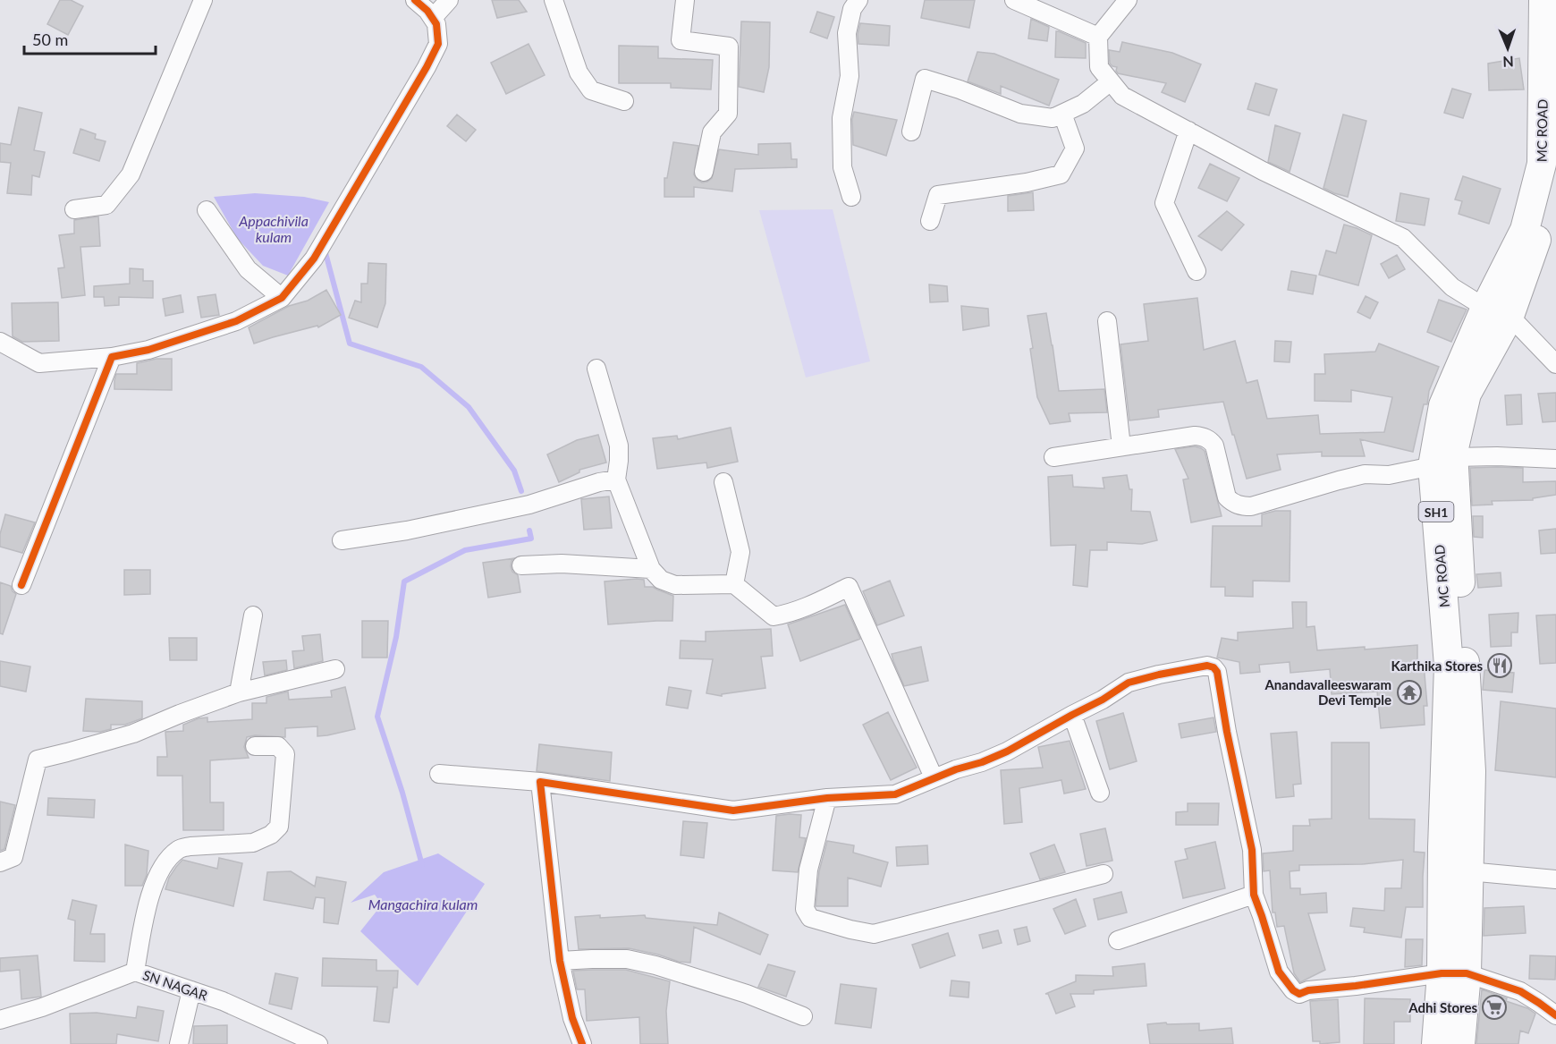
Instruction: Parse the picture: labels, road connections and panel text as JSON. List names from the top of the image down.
{
  "streets": {
    "main road": ["MC ROAD", "SH1"],
    "street": ["SN NAGAR"]
  },
  "water": ["Appachivila kulam", "Mangachira kulam"],
  "places": {
    "restaurant": ["Karthika Stores"],
    "temple": ["Anandavalleeswaram Devi Temple"],
    "supermarket": ["Adhi Stores"]
  },
  "scale_bar": "50 m",
  "north": "bottom"
}
